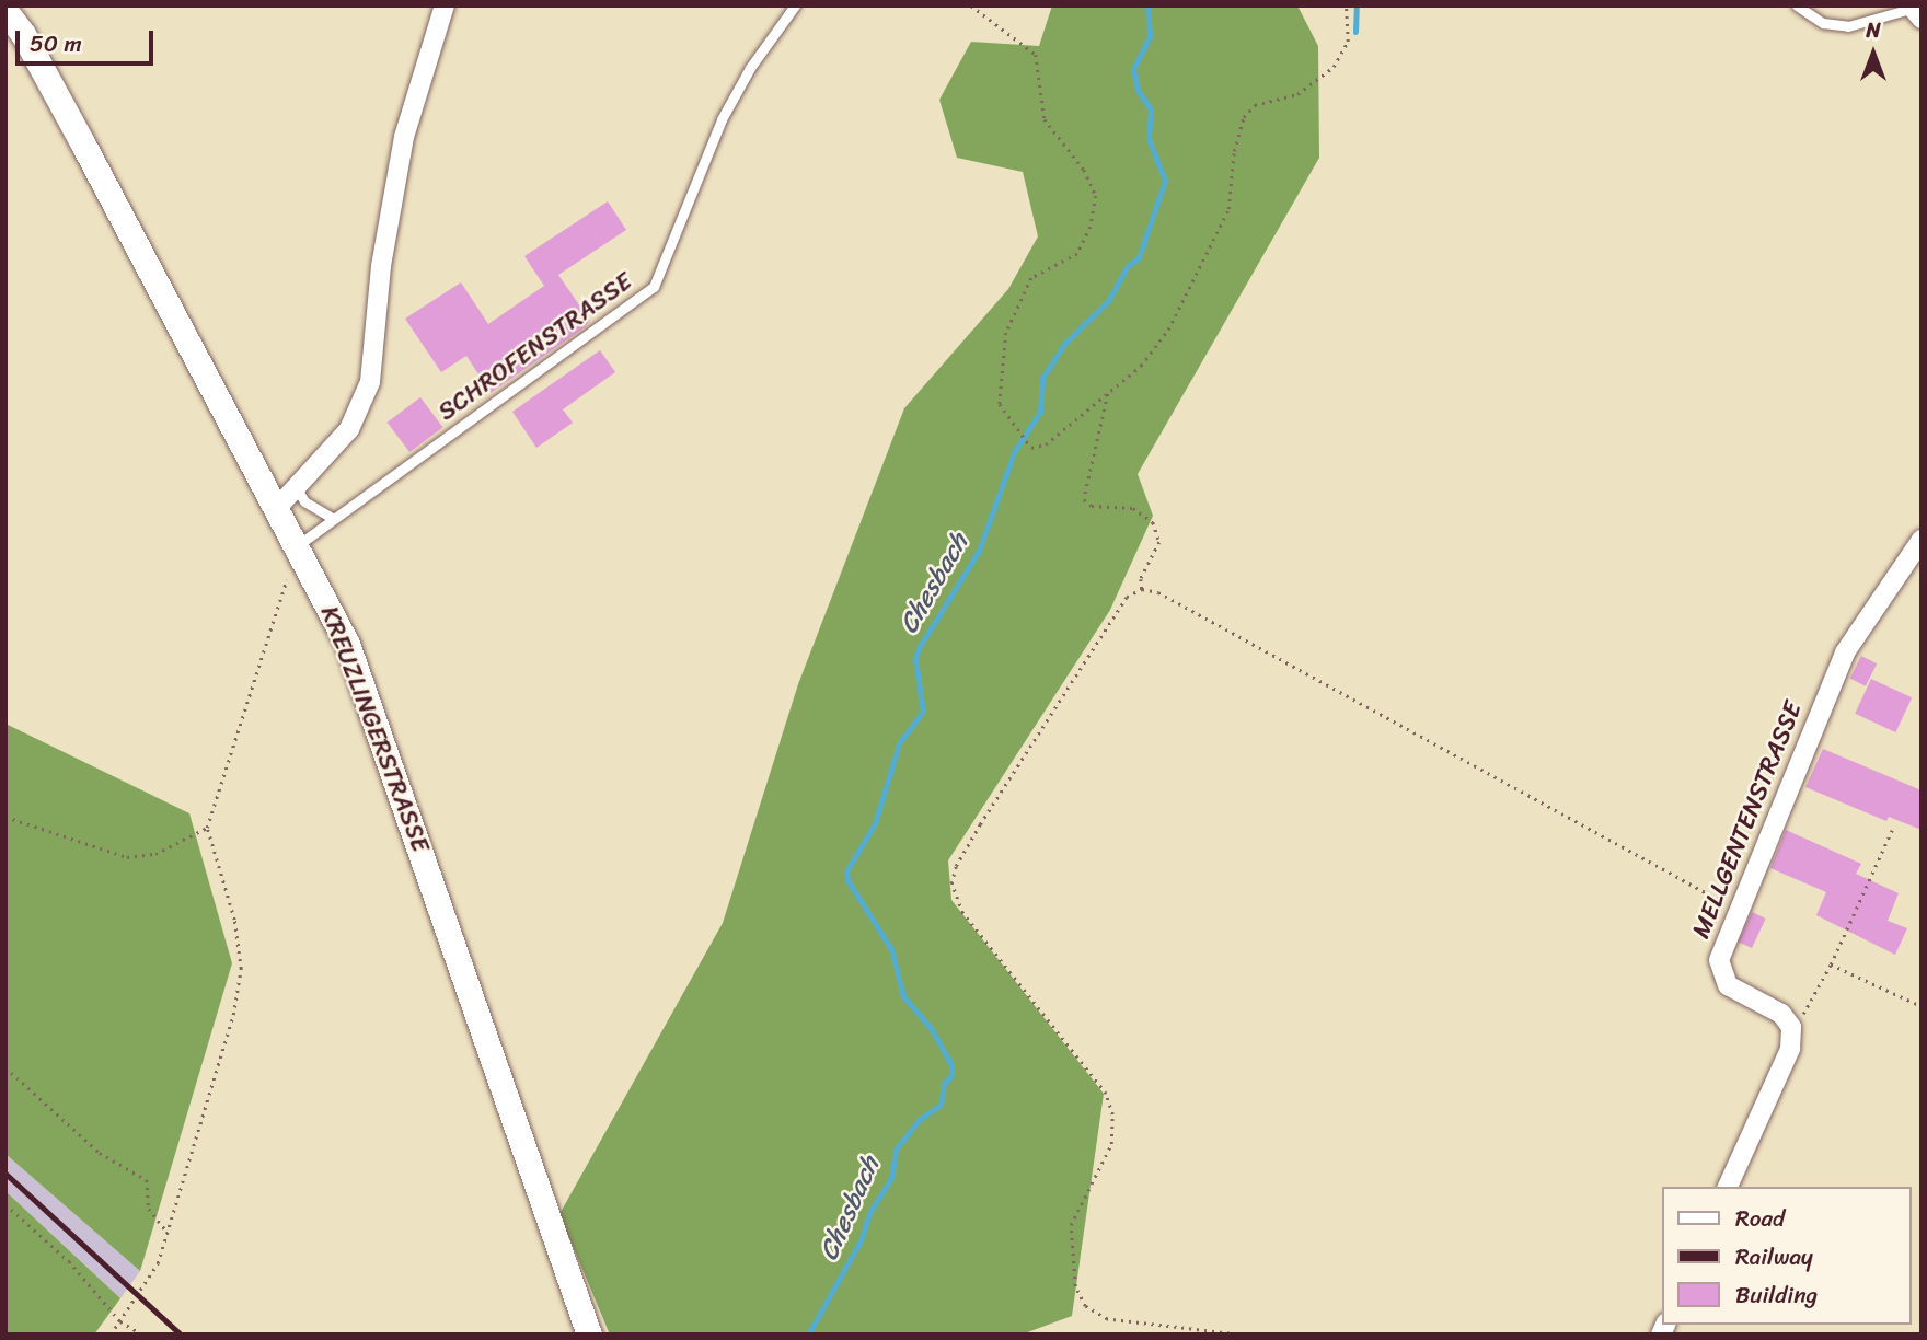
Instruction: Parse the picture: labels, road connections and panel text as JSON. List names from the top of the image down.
{
  "streets": {
    "street": ["KREUZLINGERSTRASSE", "MELLGENTENSTRASSE"],
    "lane": ["SCHROFENSTRASSE"]
  },
  "crossings": [
    ["SCHROFENSTRASSE", "KREUZLINGERSTRASSE"]
  ],
  "water": ["Chesbach"],
  "legend": ["Road", "Railway", "Building"],
  "scale_bar": "50 m",
  "north": "top"
}
